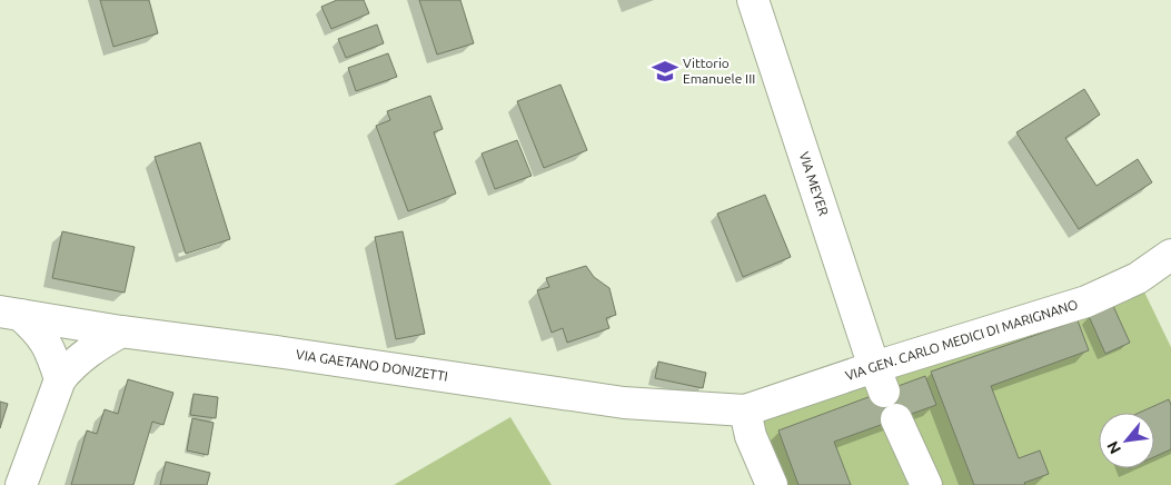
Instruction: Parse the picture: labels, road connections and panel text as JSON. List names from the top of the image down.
{
  "streets": {
    "street": ["VIA MEYER", "VIA GEN. CARLO MEDICI DI MARIGNANO", "VIA GAETANO DONIZETTI"]
  },
  "crossings": [
    ["VIA MEYER", "VIA GEN. CARLO MEDICI DI MARIGNANO"],
    ["VIA GEN. CARLO MEDICI DI MARIGNANO", "VIA GAETANO DONIZETTI"]
  ],
  "places": {
    "school or university": ["Vittorio Emanuele III"]
  },
  "north": "bottom left"
}
